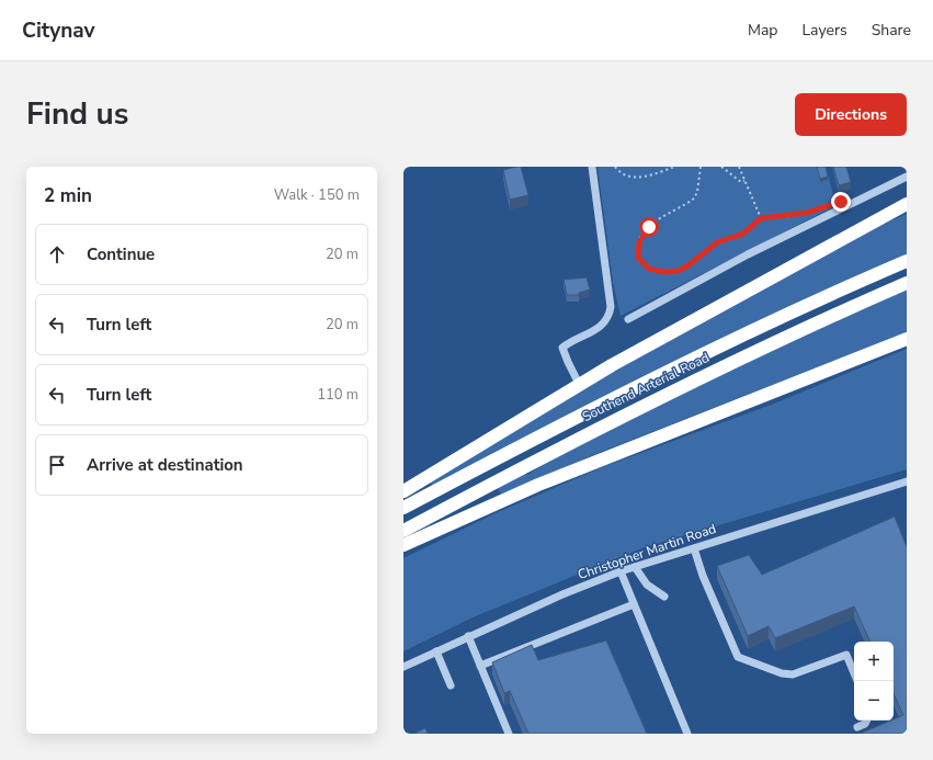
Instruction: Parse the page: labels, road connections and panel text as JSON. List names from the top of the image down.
{
  "streets": {
    "highway": ["Southend Arterial Road"],
    "street": ["Christopher Martin Road"]
  },
  "page": {
    "header": "Citynav",
    "nav": ["Map", "Layers", "Share"],
    "title": "Find us",
    "buttons": "Directions",
    "heading": ["2 min", "Walk · 150 m"],
    "list": [
      ["Continue", "20 m"],
      ["Turn left", "20 m"],
      ["Turn left", "110 m"],
      "Arrive at destination"
    ],
    "map_buttons": ["+", "−"]
  }
}
